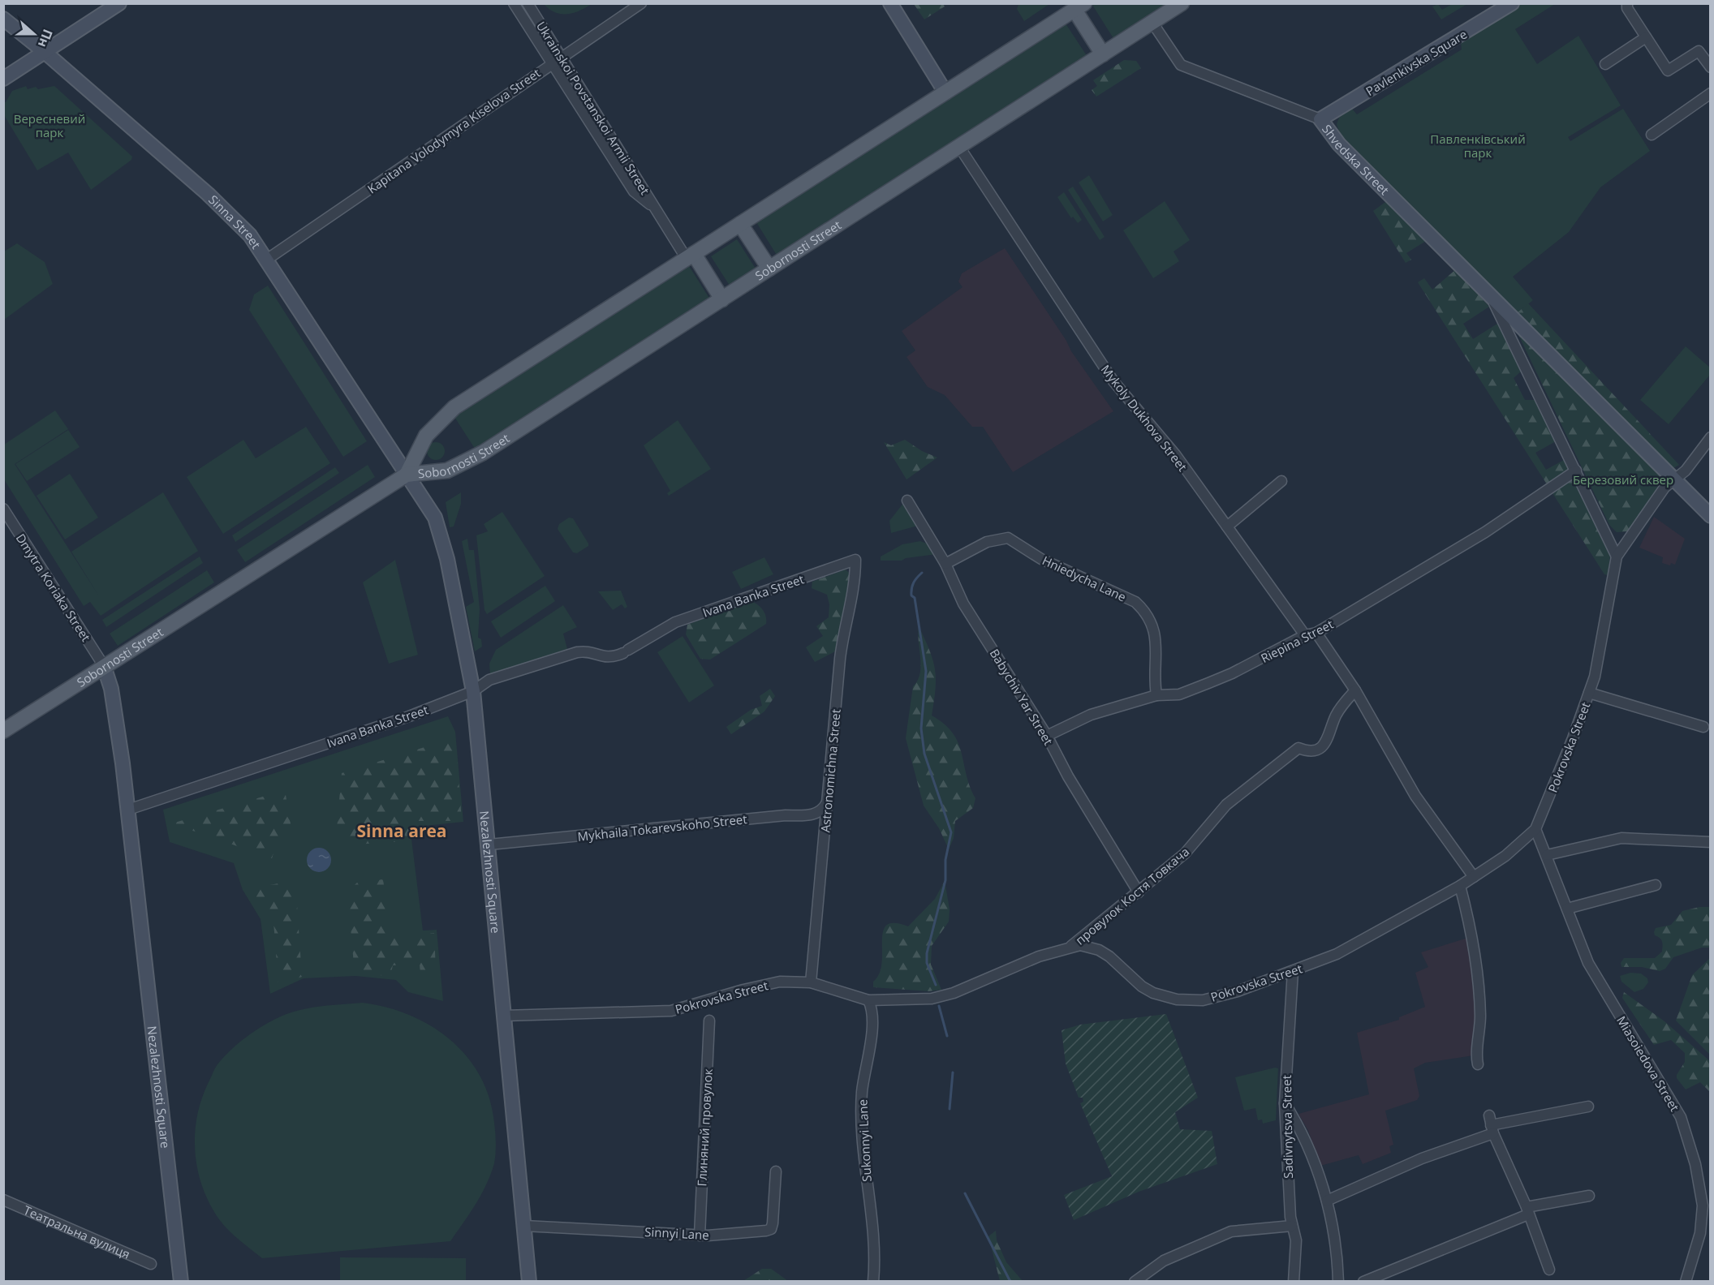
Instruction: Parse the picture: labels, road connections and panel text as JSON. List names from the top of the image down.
{
  "streets": {
    "main road": ["Sobornosti Street"],
    "street": [
      "Pavlenkivska Square",
      "Ukrainskoi Povstanskoi Armii Street",
      "Kapitana Volodymyra Kiselova Street",
      "Shvedska Street",
      "Sinna Street",
      "Mykoly Dukhova Street",
      "Hniedycha Lane",
      "Dmytra Koriaka Street",
      "Ivana Banka Street",
      "Riepina Street",
      "Babychiv Yar Street",
      "Pokrovska Street",
      "Astronomichna Street",
      "Mykhaila Tokarevskoho Street",
      "Nezalezhnosti Square",
      "провулок Костя Товкача",
      "Miasoiedova Street",
      "Sadivnytsva Street",
      "Глиняний провулок",
      "Sukonnyi Lane",
      "Театральна вулиця",
      "Sinnyi Lane"
    ]
  },
  "crossings": [
    ["Pavlenkivska Square", "Shvedska Street"],
    ["Ukrainskoi Povstanskoi Armii Street", "Kapitana Volodymyra Kiselova Street"],
    ["Ukrainskoi Povstanskoi Armii Street", "Sobornosti Street"],
    ["Kapitana Volodymyra Kiselova Street", "Sinna Street"],
    ["Shvedska Street", "Sobornosti Street"],
    ["Shvedska Street", "Riepina Street"],
    ["Shvedska Street", "Pokrovska Street"],
    ["Sinna Street", "Sobornosti Street"],
    ["Sinna Street", "Nezalezhnosti Square"],
    ["Sobornosti Street", "Mykoly Dukhova Street"],
    ["Sobornosti Street", "Dmytra Koriaka Street"],
    ["Sobornosti Street", "Nezalezhnosti Square"],
    ["Mykoly Dukhova Street", "Riepina Street"],
    ["Hniedycha Lane", "Riepina Street"],
    ["Hniedycha Lane", "Babychiv Yar Street"],
    ["Dmytra Koriaka Street", "Nezalezhnosti Square"],
    ["Ivana Banka Street", "Astronomichna Street"],
    ["Ivana Banka Street", "Nezalezhnosti Square"],
    ["Riepina Street", "Babychiv Yar Street"],
    ["Babychiv Yar Street", "провулок Костя Товкача"],
    ["Pokrovska Street", "Astronomichna Street"],
    ["Pokrovska Street", "Nezalezhnosti Square"],
    ["Pokrovska Street", "провулок Костя Товкача"],
    ["Pokrovska Street", "Miasoiedova Street"],
    ["Pokrovska Street", "Sadivnytsva Street"],
    ["Pokrovska Street", "Sukonnyi Lane"],
    ["Mykhaila Tokarevskoho Street", "Nezalezhnosti Square"],
    ["Nezalezhnosti Square", "Sinnyi Lane"],
    ["Глиняний провулок", "Sinnyi Lane"]
  ],
  "districts": ["Sinna area"],
  "parks": ["Вересневий парк", "Павленківський парк", "Березовий сквер"],
  "north": "right"
}
